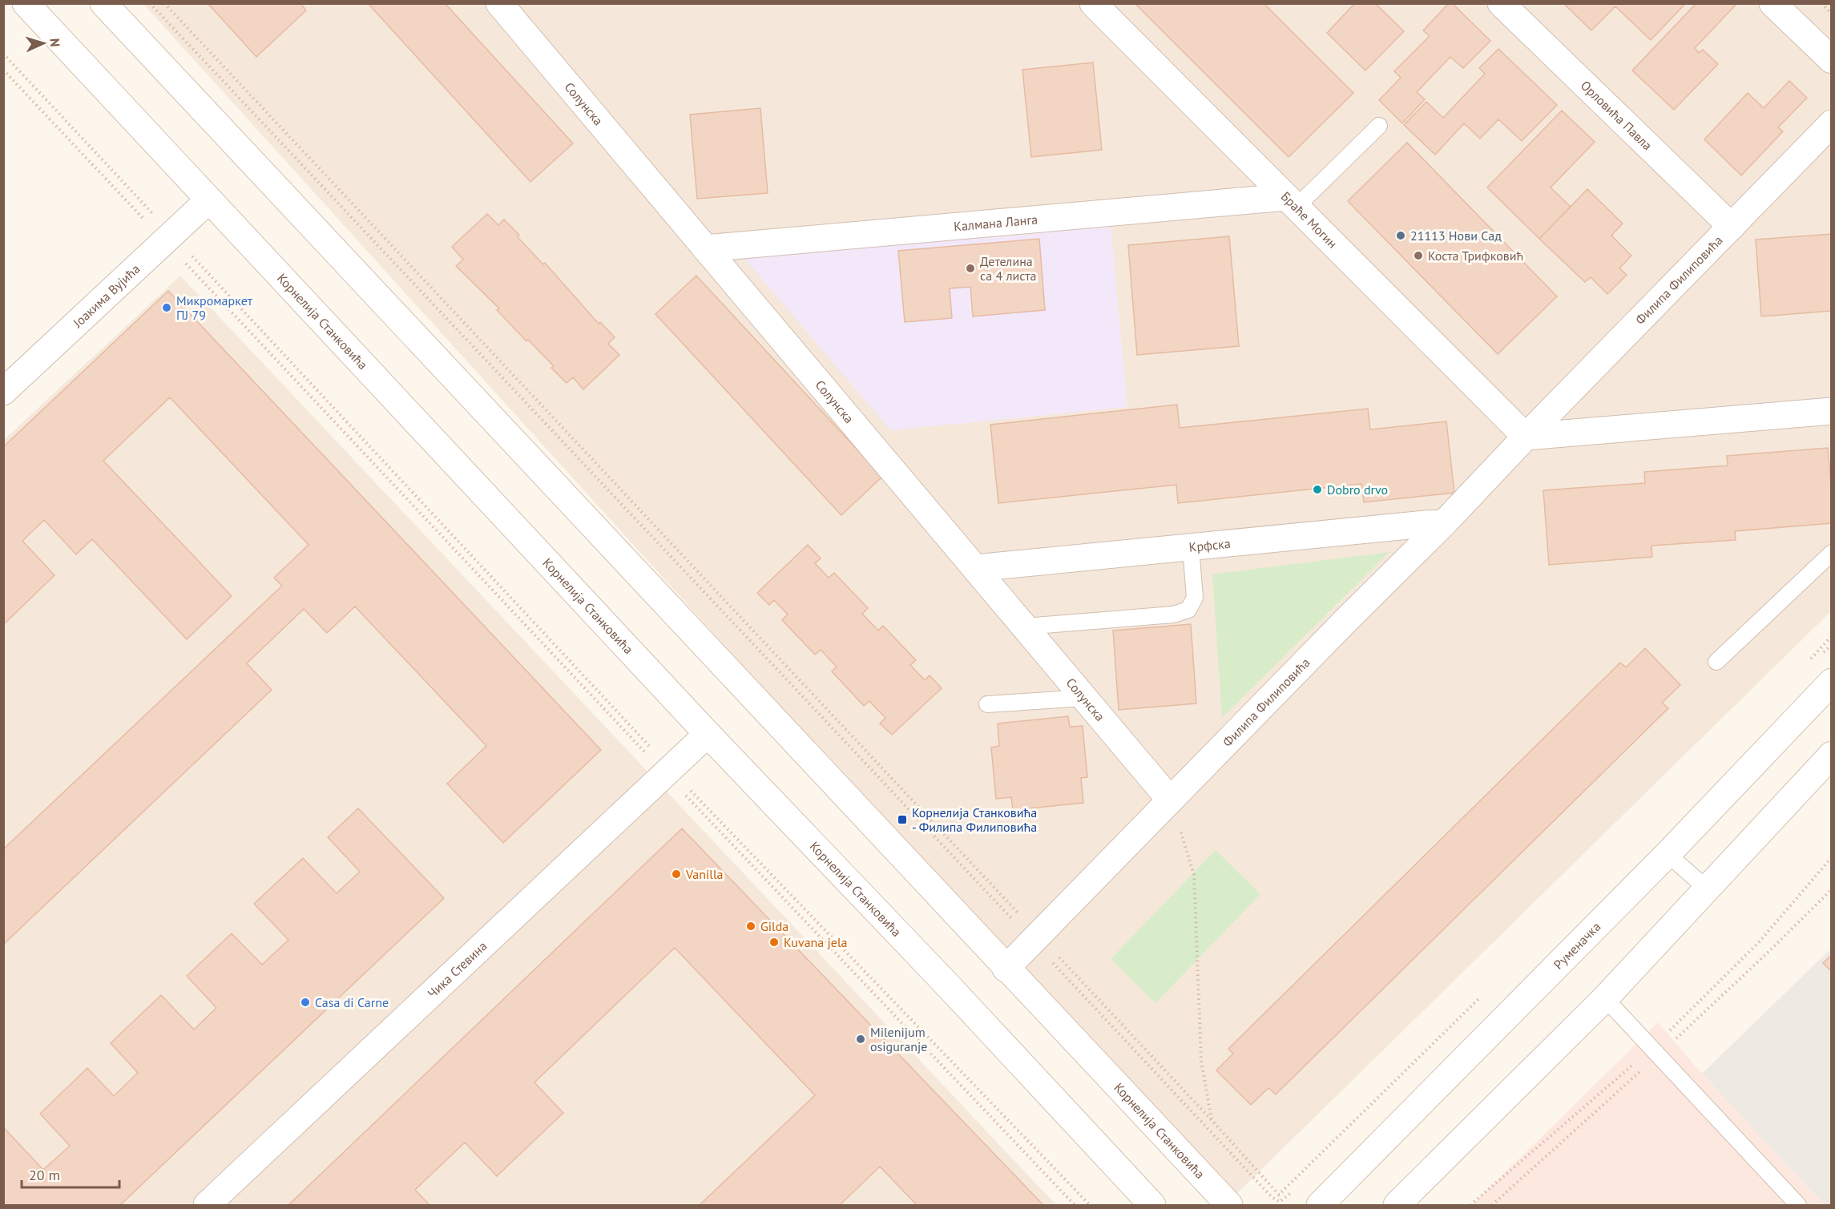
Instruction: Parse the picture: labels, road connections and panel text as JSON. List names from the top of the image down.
{
  "streets": {
    "street": [
      "Солунска",
      "Орловића Павла",
      "Браће Могин",
      "Калмана Ланга",
      "Филипа Филиповића",
      "Јоакима Вујића",
      "Корнелија Станковића",
      "Крфска",
      "Руменачка",
      "Чика Стевина"
    ]
  },
  "crossings": [
    ["Солунска", "Калмана Ланга"],
    ["Солунска", "Филипа Филиповића"],
    ["Солунска", "Крфска"],
    ["Орловића Павла", "Филипа Филиповића"],
    ["Браће Могин", "Калмана Ланга"],
    ["Браће Могин", "Филипа Филиповића"],
    ["Филипа Филиповића", "Корнелија Станковића"],
    ["Филипа Филиповића", "Крфска"],
    ["Јоакима Вујића", "Корнелија Станковића"],
    ["Корнелија Станковића", "Чика Стевина"]
  ],
  "places": {
    "other": [
      "21113 Нови Сад",
      "Коста Трифковић",
      "Детелина са 4 листа",
      "Микромаркет ПЈ 79",
      "Dobro drvo",
      "Vanilla",
      "Gilda",
      "Kuvana jela",
      "Casa di Carne",
      "Milenijum osiguranje"
    ],
    "transit": ["Корнелија Станковића - Филипа Филиповића"]
  },
  "scale_bar": "20 m",
  "north": "right"
}
